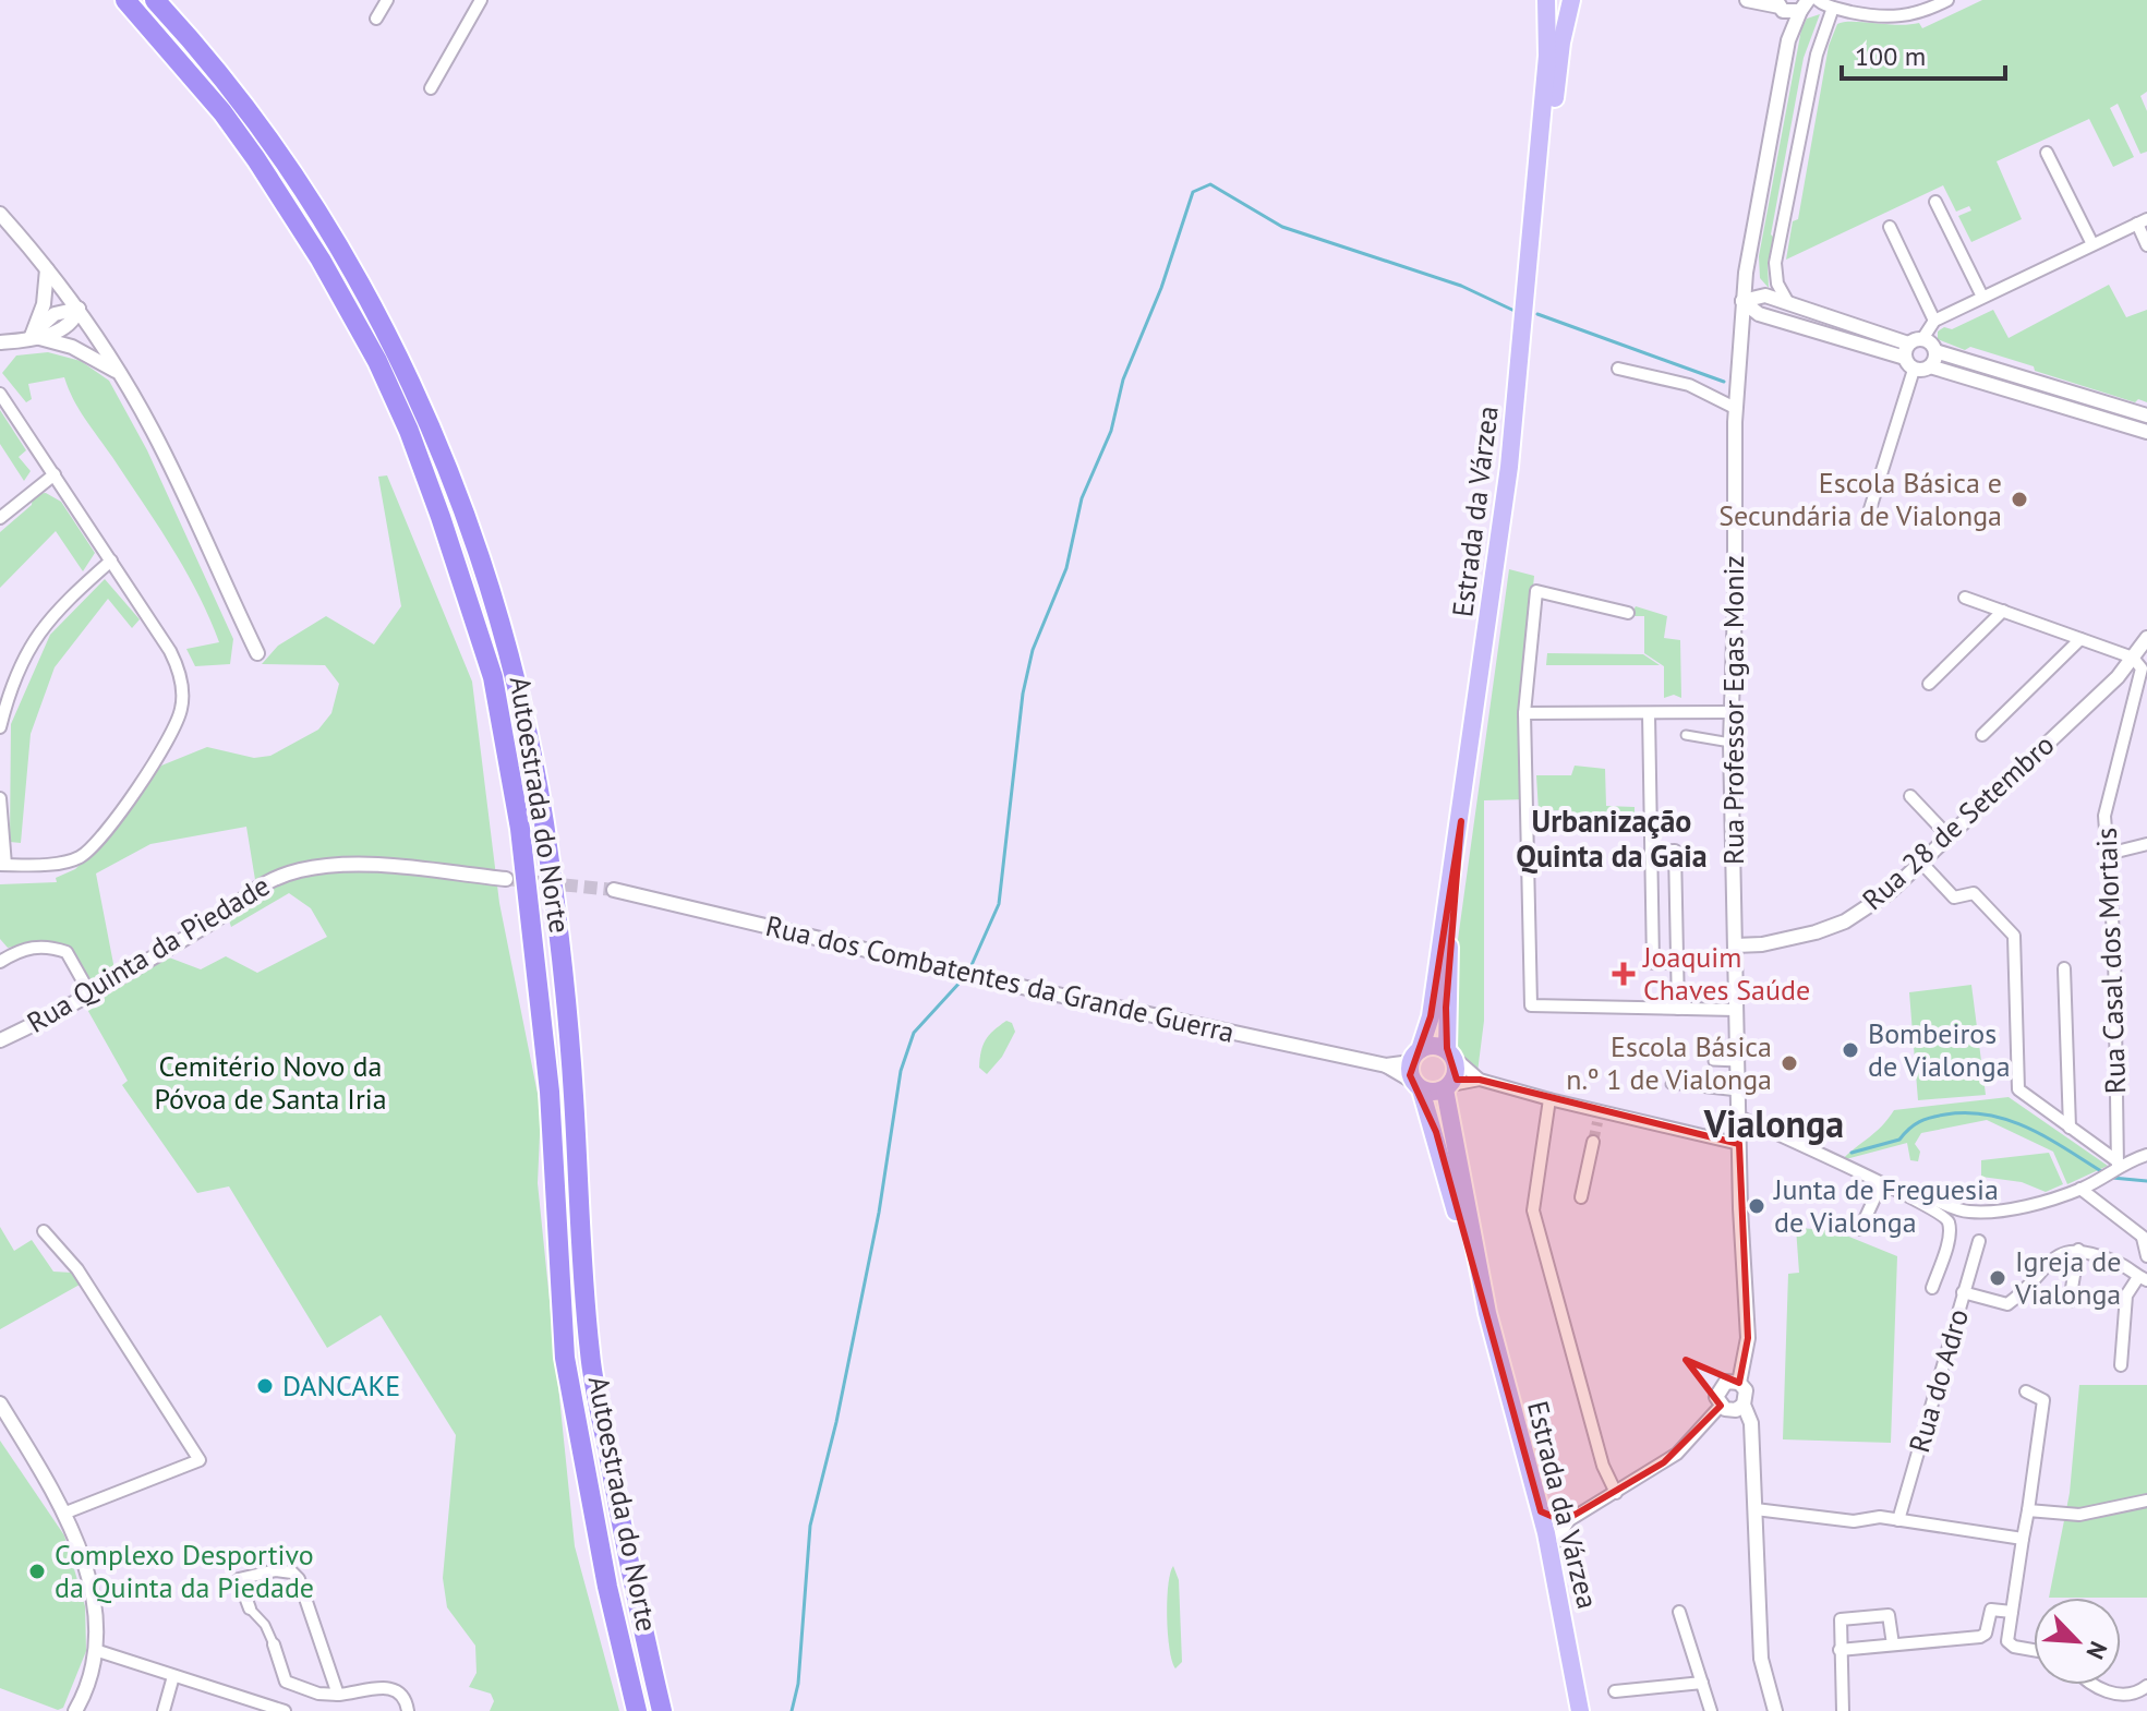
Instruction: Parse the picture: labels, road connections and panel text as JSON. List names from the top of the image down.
{
  "streets": {
    "highway": ["Autoestrada do Norte"],
    "main road": ["Estrada da Várzea"],
    "street": [
      "Rua Professor Egas Moniz",
      "Rua 28 de Setembro",
      "Rua Quinta da Piedade",
      "Rua Casal dos Mortais",
      "Rua dos Combatentes da Grande Guerra",
      "Rua do Adro"
    ]
  },
  "crossings": [
    ["Estrada da Várzea", "Rua dos Combatentes da Grande Guerra"],
    ["Rua Professor Egas Moniz", "Rua 28 de Setembro"],
    ["Rua 28 de Setembro", "Rua Casal dos Mortais"]
  ],
  "districts": ["Urbanização Quinta da Gaia", "Vialonga"],
  "parks": ["Cemitério Novo da Póvoa de Santa Iria"],
  "places": {
    "other": [
      "Escola Básica e Secundária de Vialonga",
      "Bombeiros de Vialonga",
      "Escola Básica n.º 1 de Vialonga",
      "Junta de Freguesia de Vialonga",
      "Igreja de Vialonga",
      "DANCAKE",
      "Complexo Desportivo da Quinta da Piedade"
    ],
    "health": ["Joaquim Chaves Saúde"]
  },
  "scale_bar": "100 m",
  "north": "bottom right"
}
